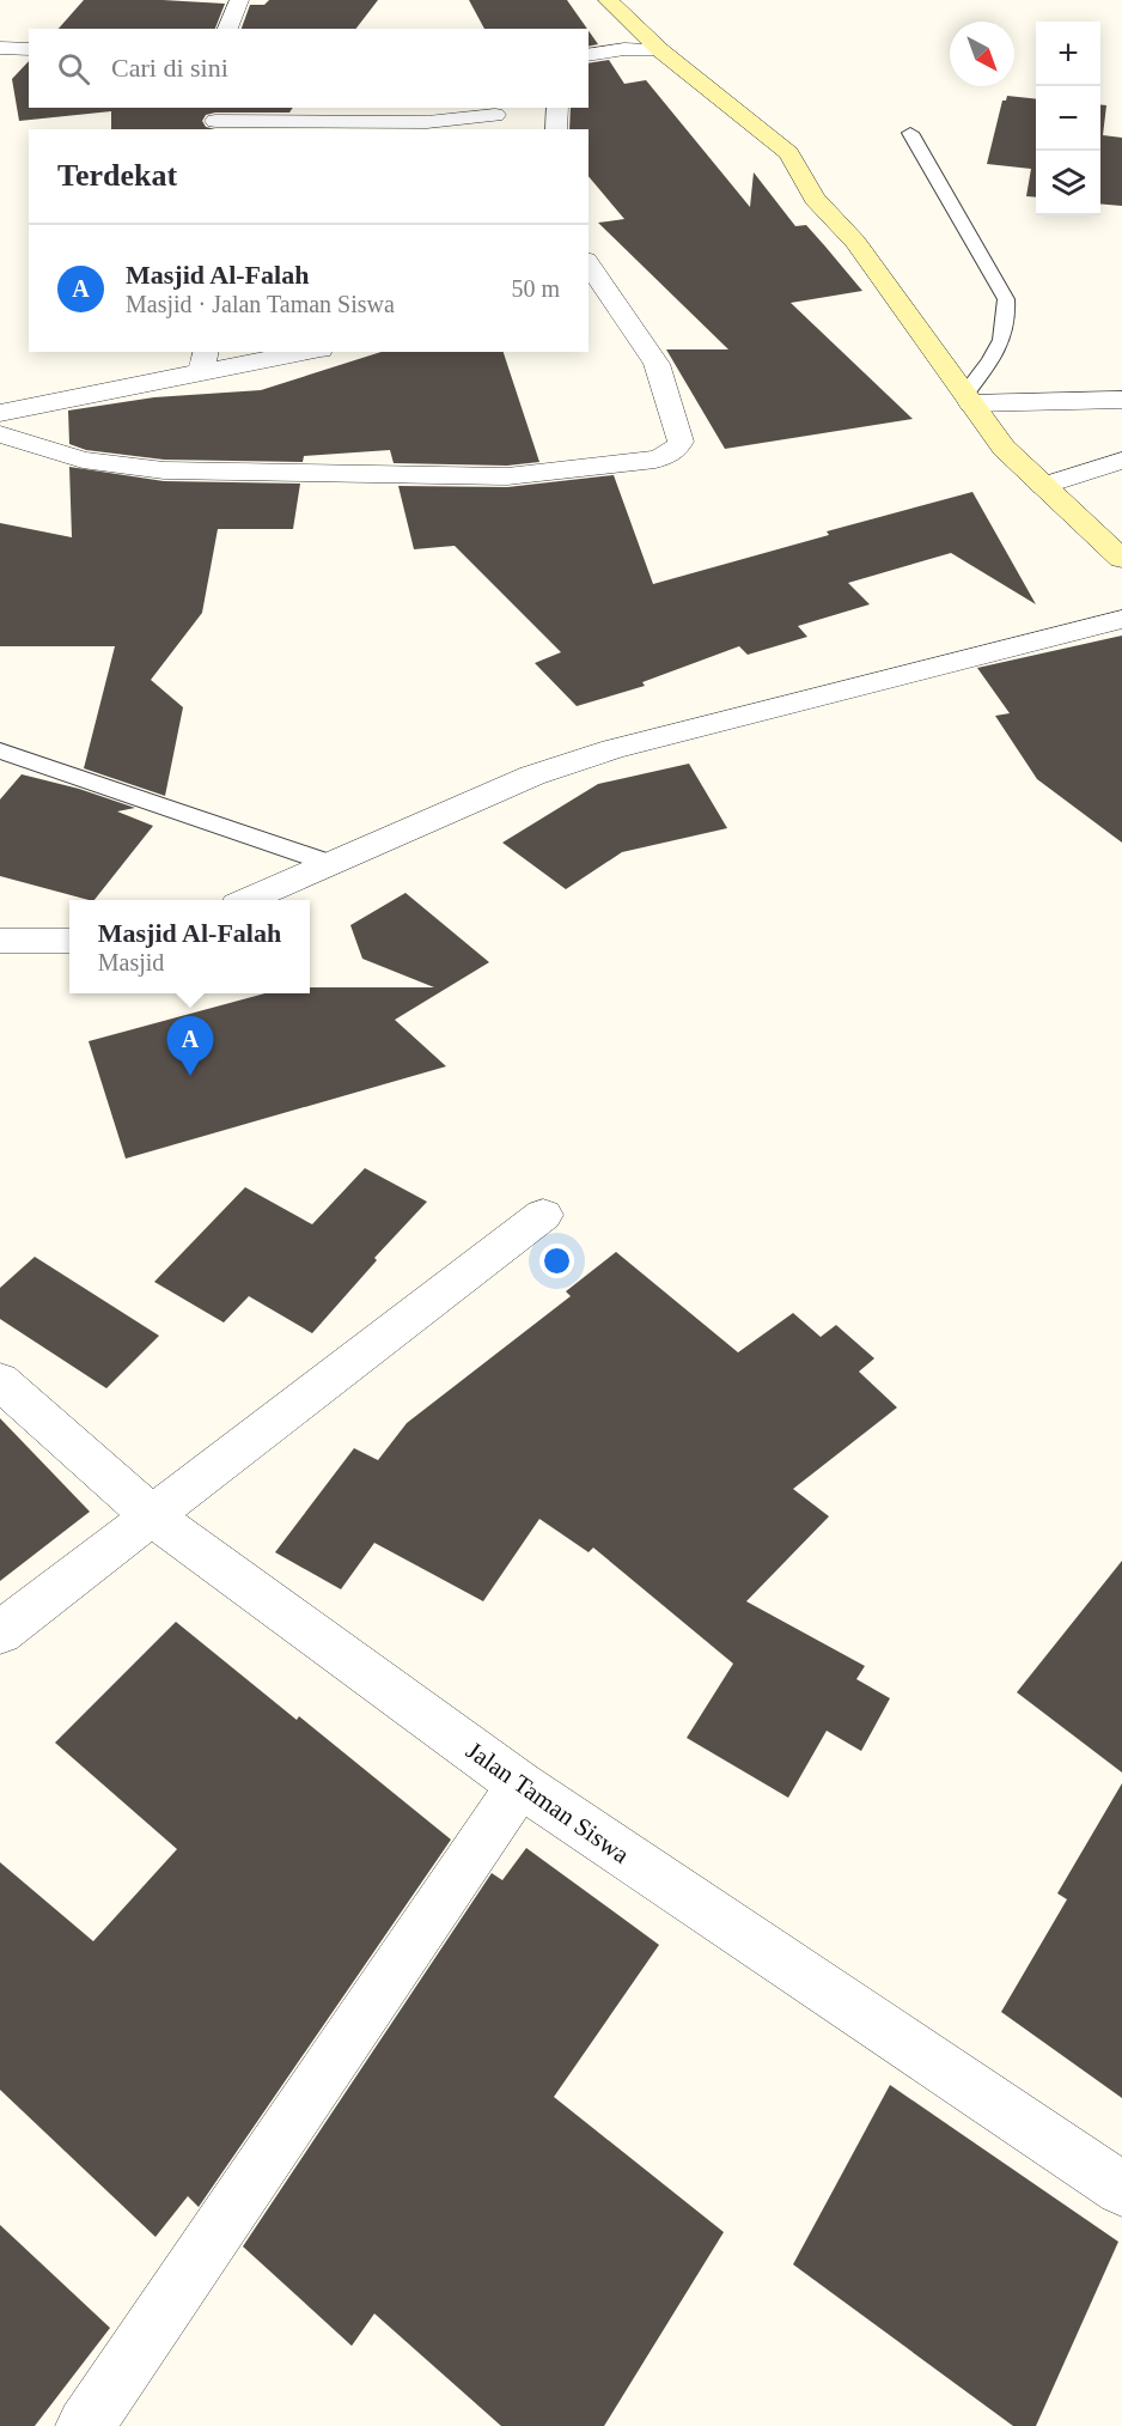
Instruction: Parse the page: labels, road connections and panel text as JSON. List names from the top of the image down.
{
  "streets": {
    "street": ["Jalan Taman Siswa"]
  },
  "north": "bottom right",
  "page": {
    "map_buttons": ["+", "−"],
    "search": "Cari di sini",
    "heading": "Terdekat",
    "list": [
      {
        "mark": "A",
        "name": "Masjid Al-Falah",
        "note": "Masjid · Jalan Taman Siswa",
        "value": "50 m"
      }
    ],
    "popup": ["Masjid Al-Falah", "Masjid"],
    "pins": "A"
  }
}
